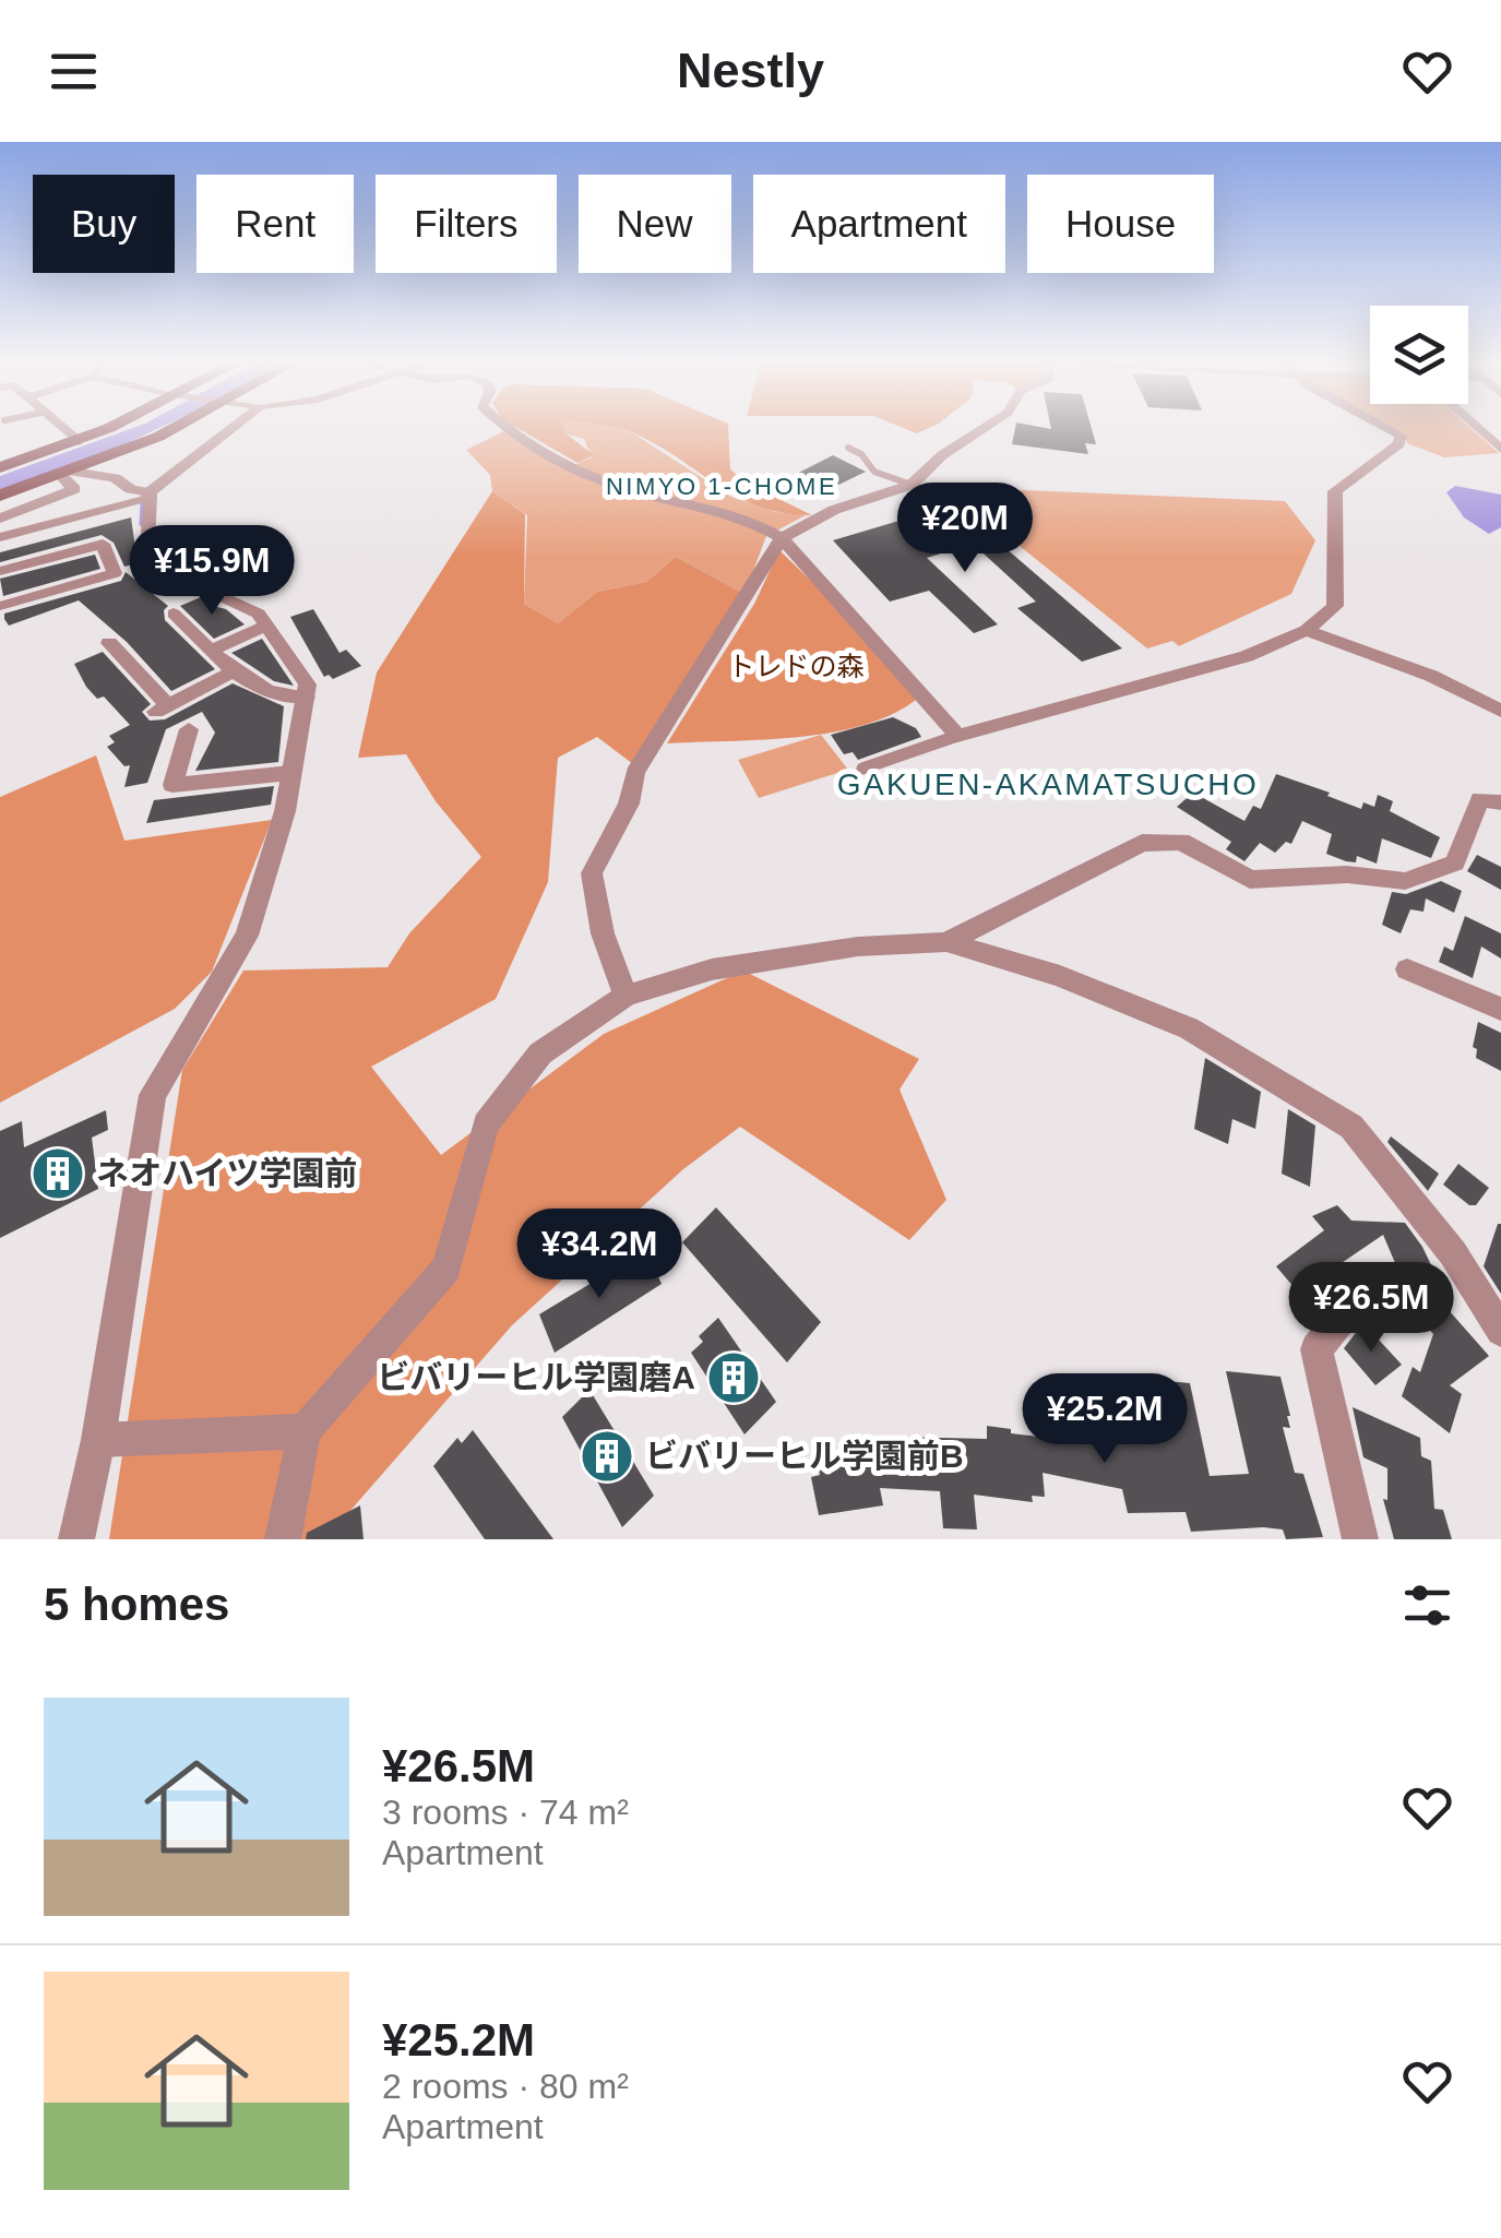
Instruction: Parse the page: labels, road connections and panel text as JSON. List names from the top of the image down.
{
  "districts": ["NIMYO 1-CHOME", "GAKUEN-AKAMATSUCHO"],
  "parks": ["トレドの森"],
  "places": {
    "building": ["ネオハイツ学園前", "ビバリーヒル学園磨A", "ビバリーヒル学園前B"]
  },
  "page": {
    "header": "Nestly",
    "chip": [
      "Buy",
      "Rent",
      "Filters",
      "New",
      "Apartment",
      "House"
    ],
    "price": [
      "¥20M",
      "¥15.9M",
      "¥34.2M",
      "¥26.5M",
      "¥25.2M"
    ],
    "heading": "5 homes",
    "list": [
      {
        "name": "¥26.5M",
        "note": "3 rooms · 74 m² · Apartment"
      },
      {
        "name": "¥25.2M",
        "note": "2 rooms · 80 m² · Apartment"
      }
    ]
  }
}
